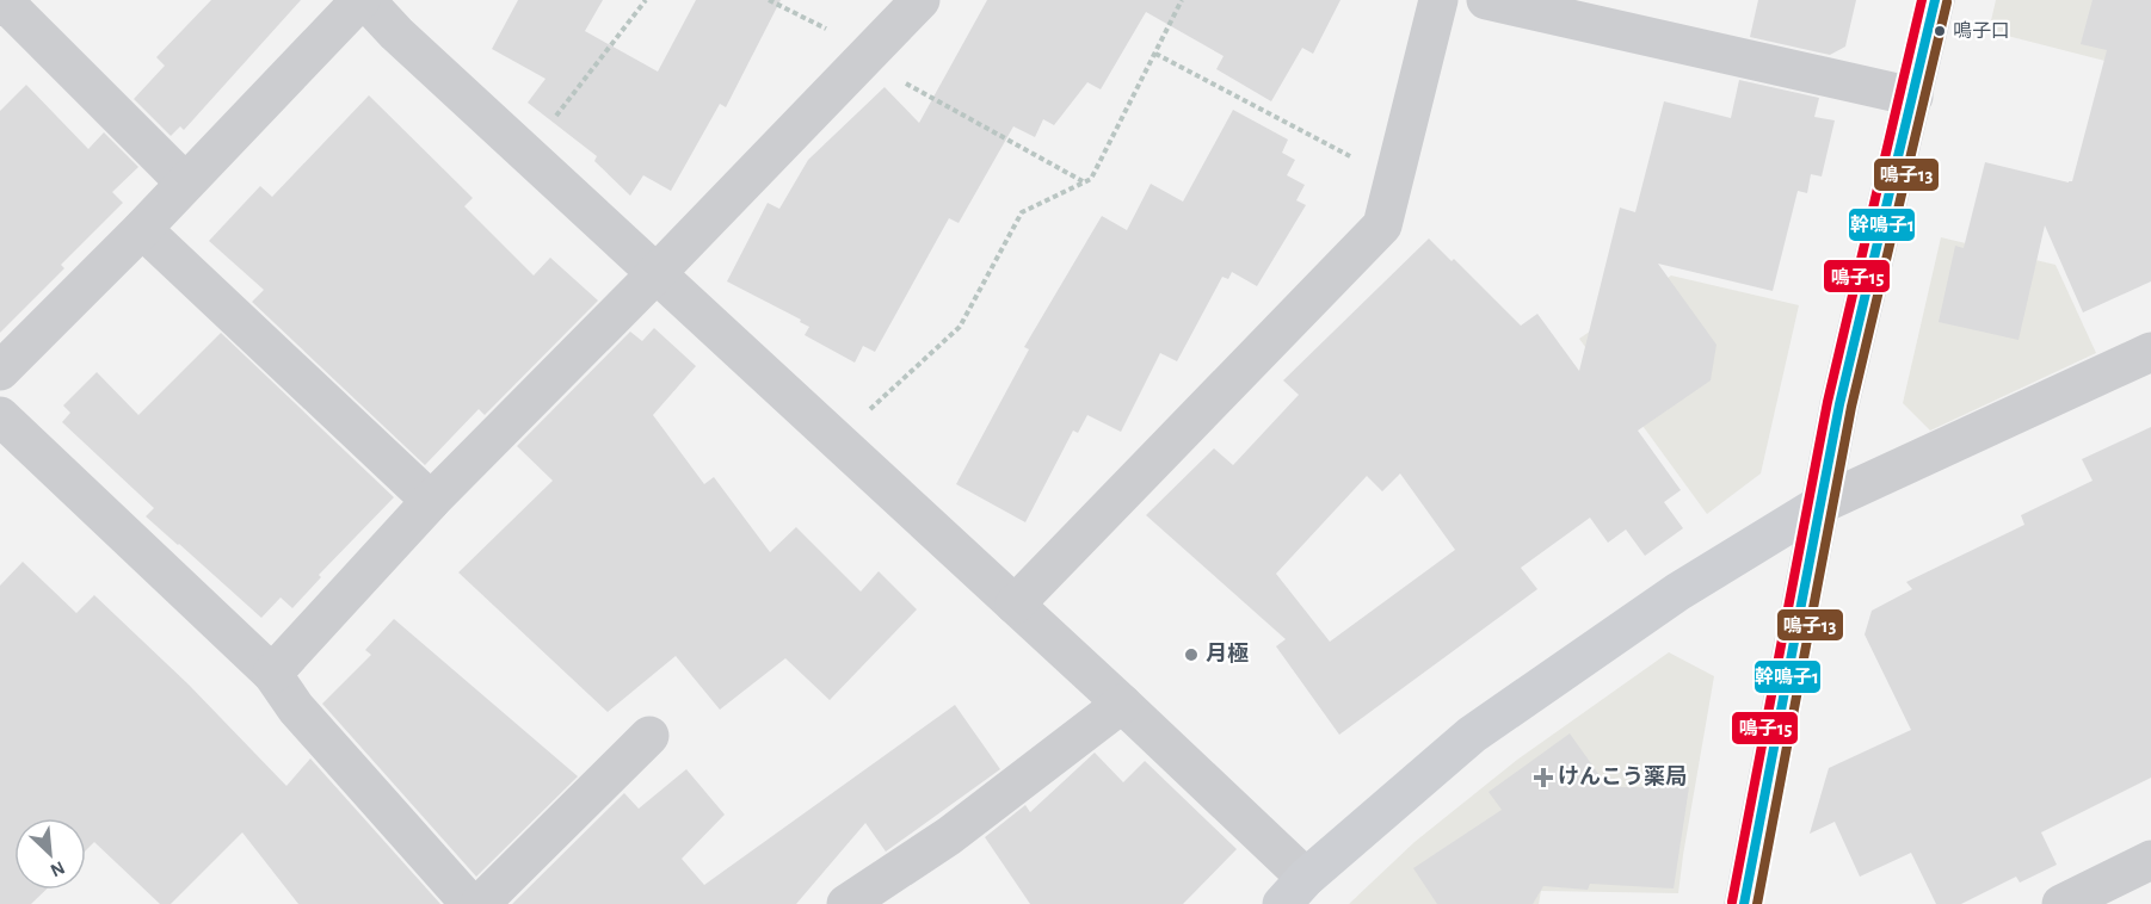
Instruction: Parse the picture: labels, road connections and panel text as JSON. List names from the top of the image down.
{
  "places": {
    "other": ["鳴子口", "月極"],
    "health": ["けんこう薬局"]
  },
  "lines": ["transit line 幹鳴子1", "transit line 鳴子15", "transit line 鳴子13"],
  "north": "bottom right"
}
